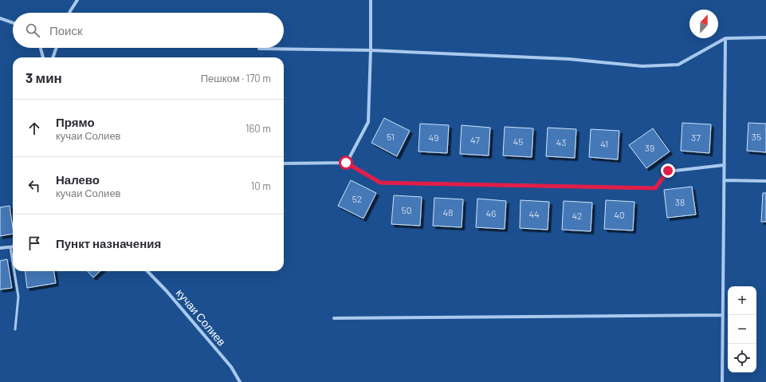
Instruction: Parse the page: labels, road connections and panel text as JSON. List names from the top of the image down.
{
  "streets": {
    "street": ["кучаи Солиев"]
  },
  "house_numbers": [
    "51",
    "35",
    "49",
    "37",
    "47",
    "45",
    "43",
    "41",
    "39",
    "52",
    "38",
    "50",
    "48",
    "46",
    "44",
    "40",
    "42"
  ],
  "north": "top",
  "page": {
    "search": "Поиск",
    "heading": ["3 мин", "Пешком · 170 m"],
    "list": [
      ["Прямо", "кучаи Солиев", "160 m"],
      ["Налево", "кучаи Солиев", "10 m"],
      "Пункт назначения"
    ],
    "map_buttons": ["+", "−"]
  }
}
